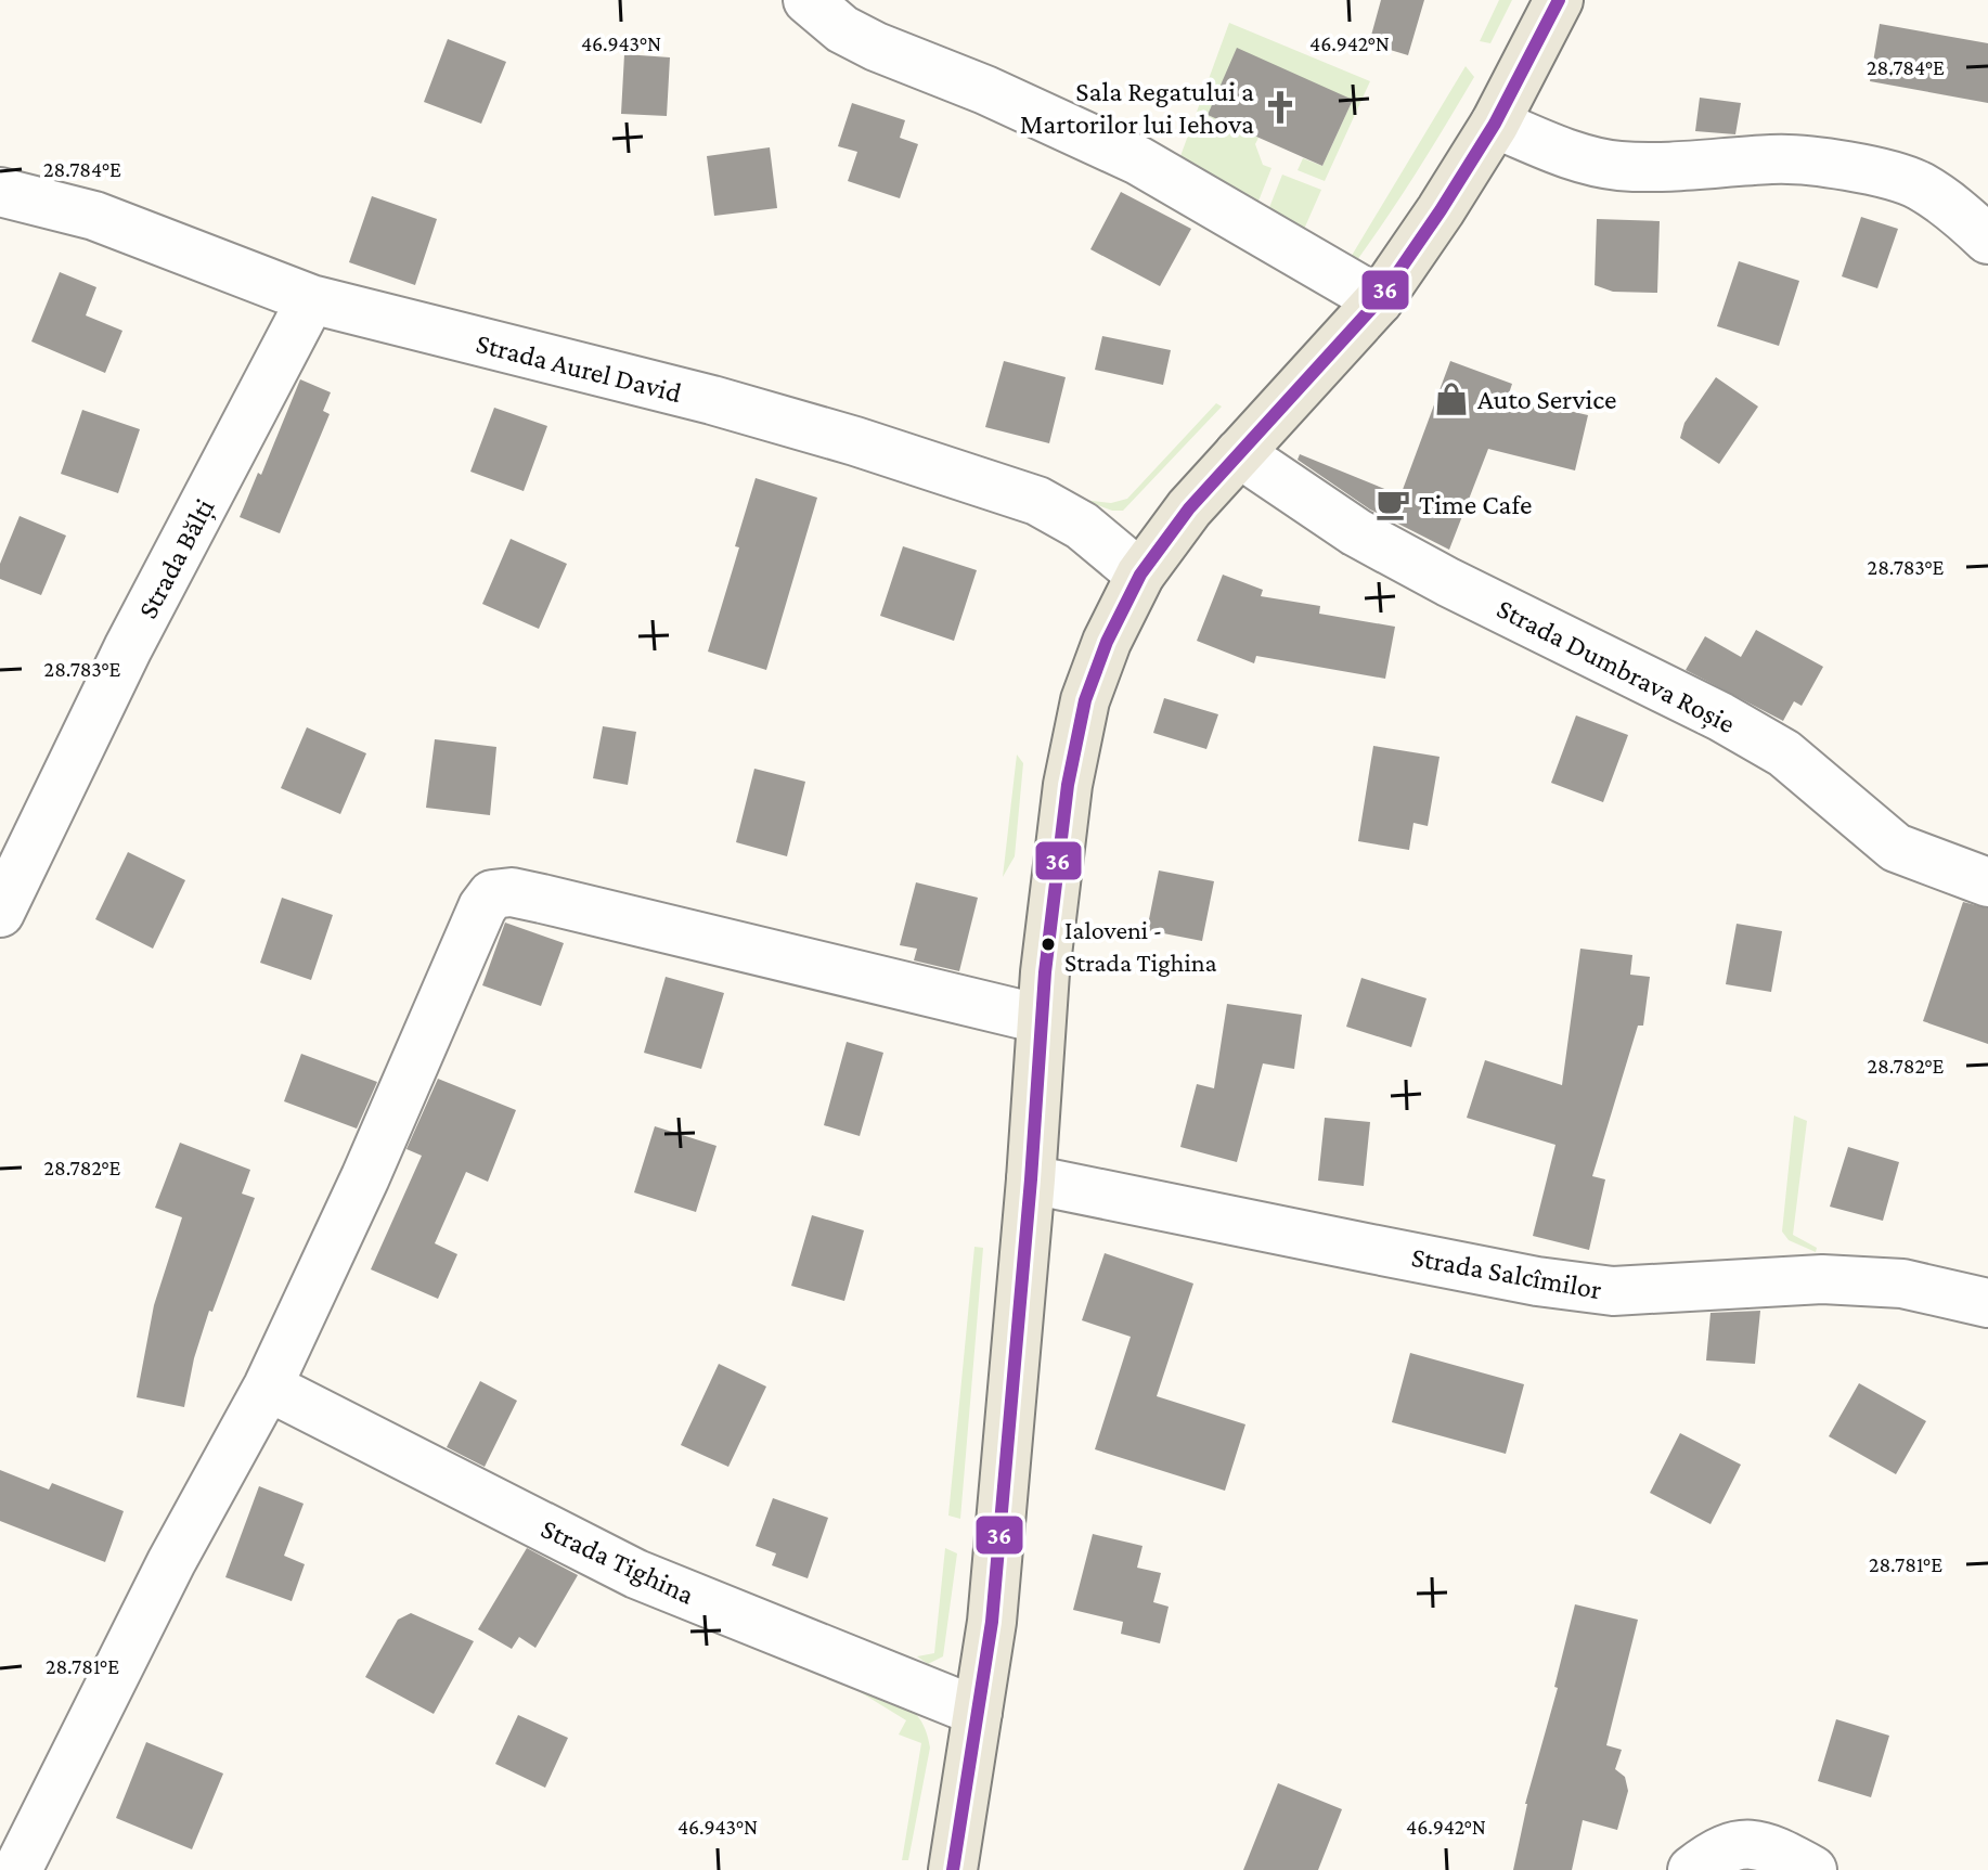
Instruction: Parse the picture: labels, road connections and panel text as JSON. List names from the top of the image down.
{
  "streets": {
    "street": [
      "Strada Aurel David",
      "Strada Bălți",
      "Strada Dumbrava Roșie",
      "Strada Salcîmilor",
      "Strada Tighina"
    ]
  },
  "crossings": [
    ["Strada Aurel David", "Strada Bălți"]
  ],
  "places": {
    "church": ["Sala Regatului a Martorilor lui Iehova"],
    "shop": ["Auto Service"],
    "cafe": ["Time Cafe"],
    "other": ["Ialoveni - Strada Tighina"]
  },
  "lines": ["transit line 36"],
  "coordinates": [
    "46.943°N",
    "46.942°N",
    "28.784°E",
    "28.783°E",
    "28.782°E",
    "28.781°E"
  ]
}
